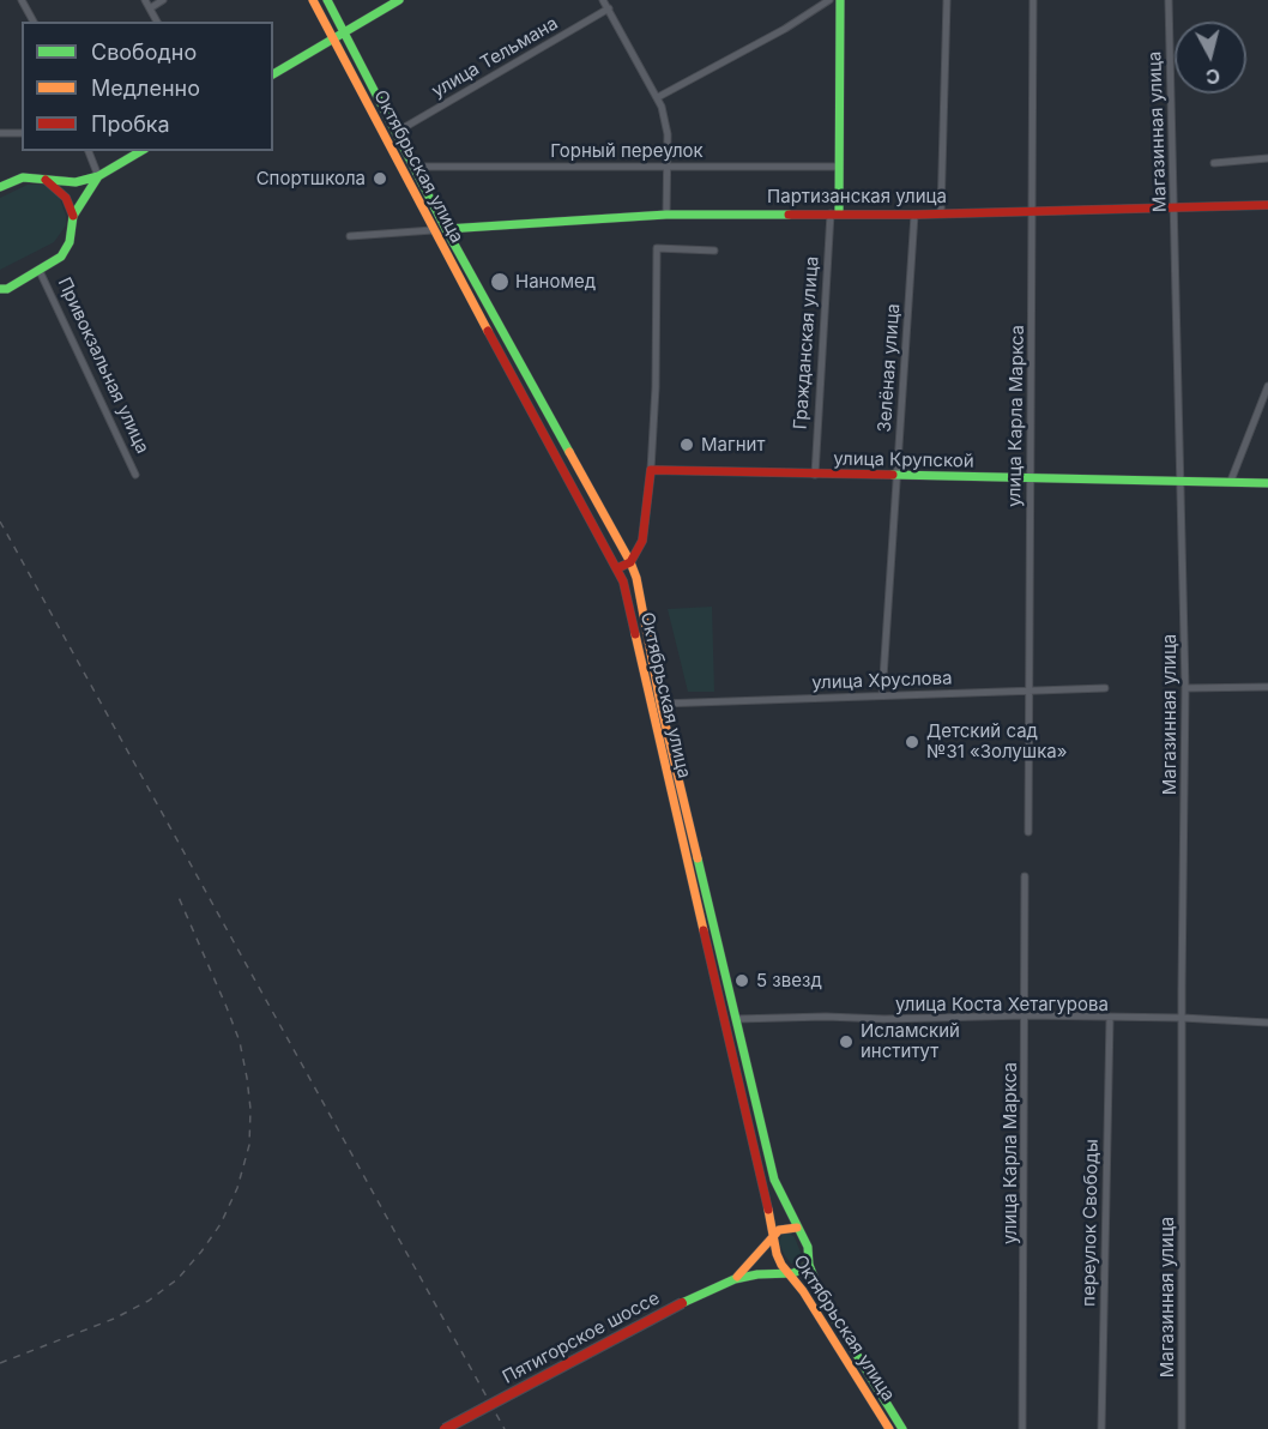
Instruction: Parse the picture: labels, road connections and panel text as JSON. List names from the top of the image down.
{
  "streets": {
    "main road": [
      "Октябрьская улица",
      "Партизанская улица",
      "Гражданская улица",
      "улица Крупской",
      "Пятигорское шоссе"
    ],
    "street": [
      "улица Тельмана",
      "Магазинная улица",
      "Горный переулок",
      "Привокзальная улица",
      "Зелёная улица",
      "улица Карла Маркса",
      "улица Хруслова",
      "улица Коста Хетагурова",
      "переулок Свободы"
    ]
  },
  "crossings": [
    ["улица Тельмана", "Октябрьская улица"],
    ["Магазинная улица", "Партизанская улица"],
    ["Магазинная улица", "улица Крупской"],
    ["Магазинная улица", "улица Коста Хетагурова"],
    ["Горный переулок", "Октябрьская улица"],
    ["Горный переулок", "Гражданская улица"],
    ["Октябрьская улица", "Партизанская улица"],
    ["Октябрьская улица", "улица Хруслова"],
    ["Октябрьская улица", "улица Коста Хетагурова"],
    ["Октябрьская улица", "Пятигорское шоссе"],
    ["Партизанская улица", "Гражданская улица"],
    ["Партизанская улица", "Зелёная улица"],
    ["Партизанская улица", "улица Карла Маркса"],
    ["Гражданская улица", "улица Крупской"],
    ["Зелёная улица", "улица Крупской"],
    ["Зелёная улица", "улица Хруслова"],
    ["улица Карла Маркса", "улица Крупской"],
    ["улица Карла Маркса", "улица Хруслова"],
    ["улица Карла Маркса", "улица Коста Хетагурова"],
    ["улица Коста Хетагурова", "переулок Свободы"]
  ],
  "places": [
    "Спортшкола",
    "Наномед",
    "Магнит",
    "Детский сад №31 «Золушка»",
    "5 звезд",
    "Исламский институт"
  ],
  "legend": ["Свободно", "Медленно", "Пробка"],
  "north": "bottom"
}
